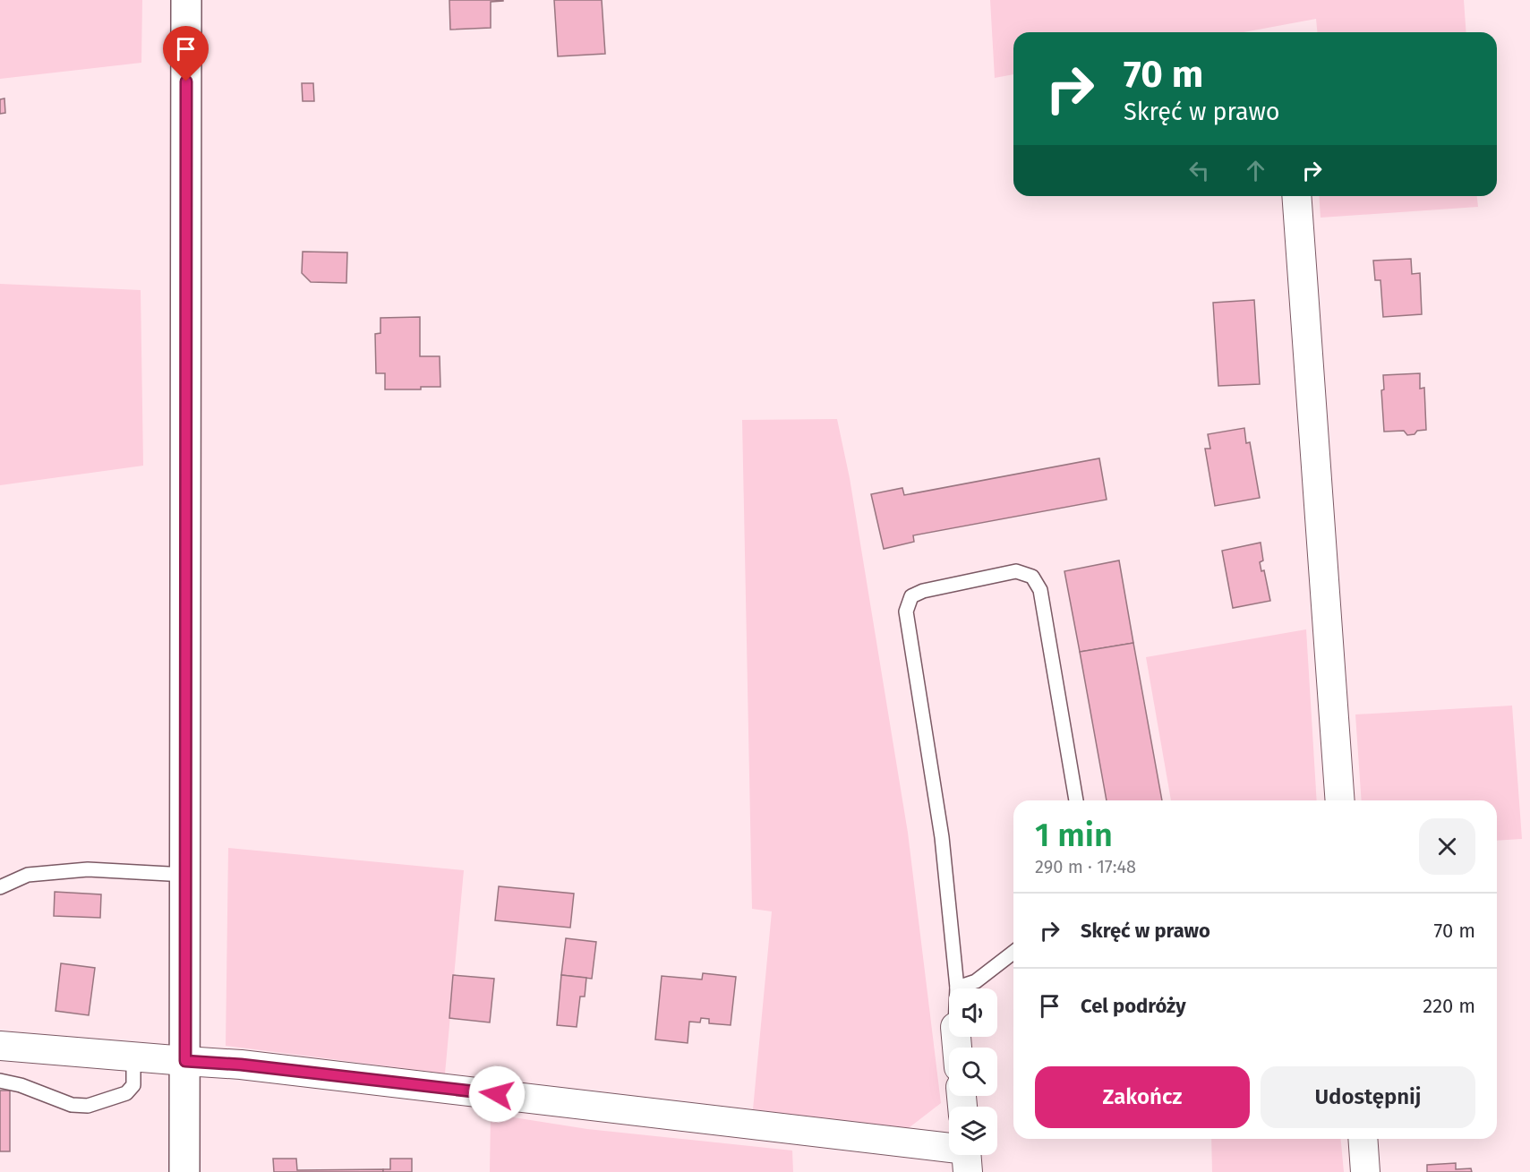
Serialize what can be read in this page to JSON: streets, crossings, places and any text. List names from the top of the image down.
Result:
{
  "page": {
    "turn": ["70 m", "Skręć w prawo"],
    "heading": ["1 min", "290 m · 17:48"],
    "list": [
      {
        "name": "Skręć w prawo",
        "value": "70 m"
      },
      {
        "name": "Cel podróży",
        "value": "220 m"
      }
    ],
    "buttons": ["Zakończ", "Udostępnij"]
  }
}
